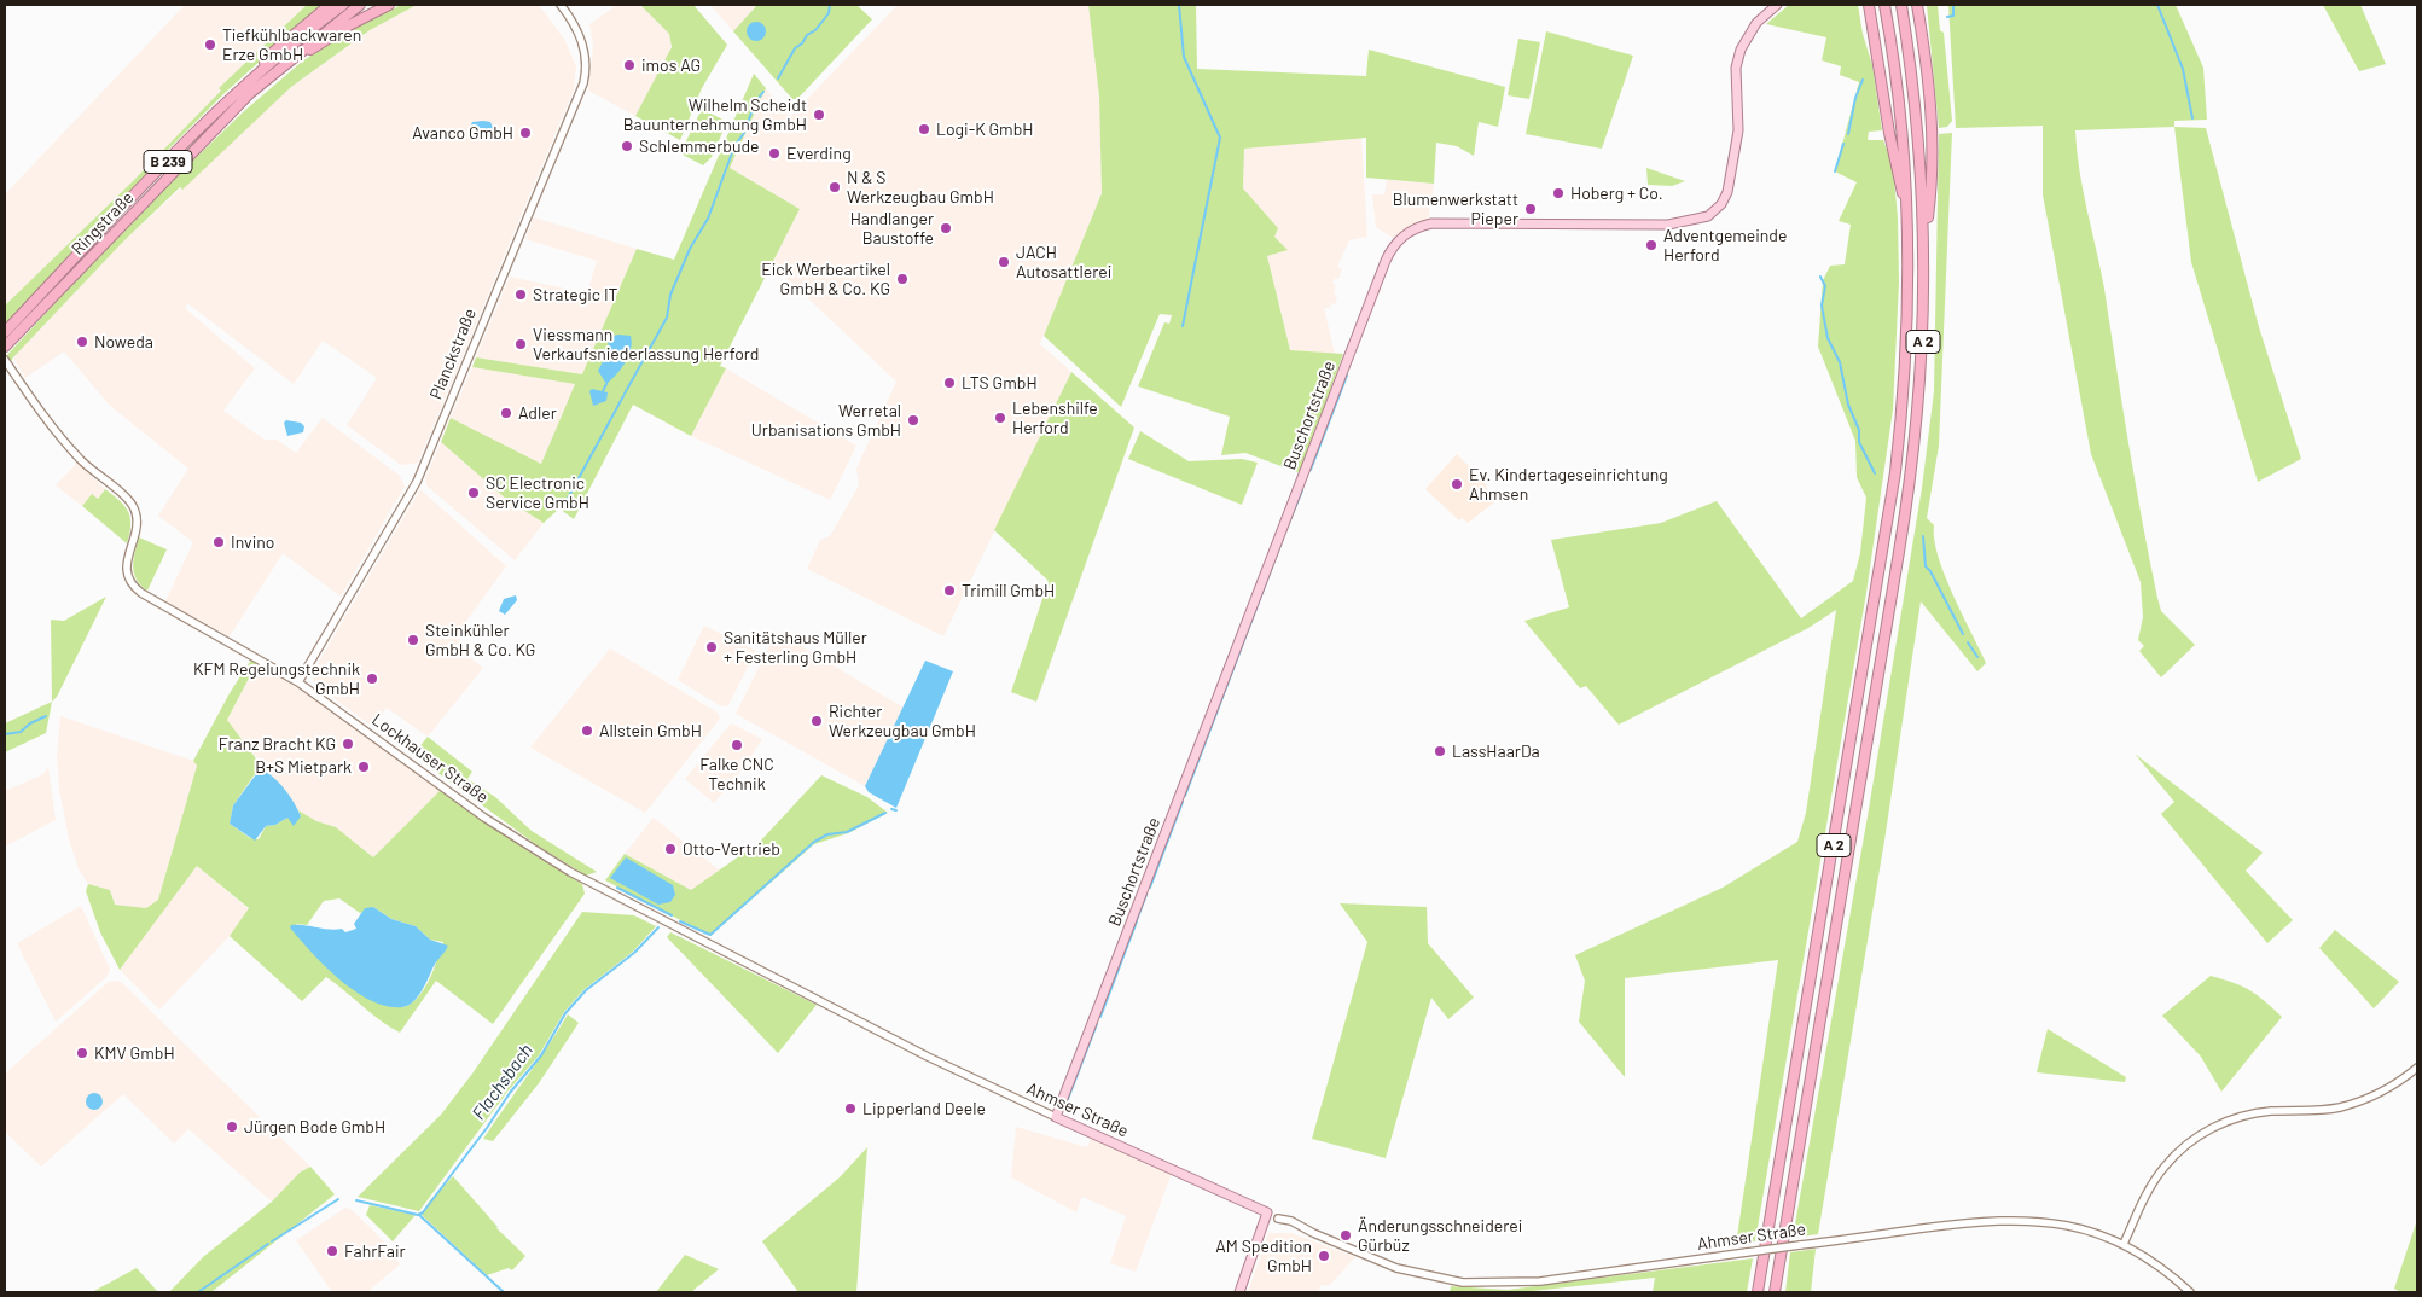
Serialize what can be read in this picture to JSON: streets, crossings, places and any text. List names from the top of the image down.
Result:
{
  "streets": {
    "highway": ["B 239", "Ringstraße", "A 2"],
    "main road": ["Buschortstraße", "Ahmser Straße"],
    "street": ["Planckstraße", "Lockhauser Straße"]
  },
  "crossings": [
    ["Planckstraße", "Lockhauser Straße"],
    ["Buschortstraße", "Ahmser Straße"],
    ["Lockhauser Straße", "Ahmser Straße"]
  ],
  "water": ["Flachsbach"],
  "places": [
    "Tiefkühlbackwaren Erze GmbH",
    "imos AG",
    "Wilhelm Scheidt Bauunternehmung GmbH",
    "Logi-K GmbH",
    "Avanco GmbH",
    "Schlemmerbude",
    "Everding",
    "N & S Werkzeugbau GmbH",
    "Hoberg + Co.",
    "Blumenwerkstatt Pieper",
    "Handlanger Baustoffe",
    "Adventgemeinde Herford",
    "JACH Autosattlerei",
    "Eick Werbeartikel GmbH & Co. KG",
    "Strategic IT",
    "Noweda",
    "Viessmann Verkaufsniederlassung Herford",
    "LTS GmbH",
    "Adler",
    "Lebenshilfe Herford",
    "Werretal Urbanisations GmbH",
    "Ev. Kindertageseinrichtung Ahmsen",
    "SC Electronic Service GmbH",
    "Invino",
    "Trimill GmbH",
    "Steinkühler GmbH & Co. KG",
    "Sanitätshaus Müller + Festerling GmbH",
    "KFM Regelungstechnik GmbH",
    "Richter Werkzeugbau GmbH",
    "Allstein GmbH",
    "Franz Bracht KG",
    "Falke CNC Technik",
    "LassHaarDa",
    "B+S Mietpark",
    "Otto-Vertrieb",
    "KMV GmbH",
    "Lipperland Deele",
    "Jürgen Bode GmbH",
    "Änderungsschneiderei Gürbüz",
    "FahrFair",
    "AM Spedition GmbH"
  ]
}
